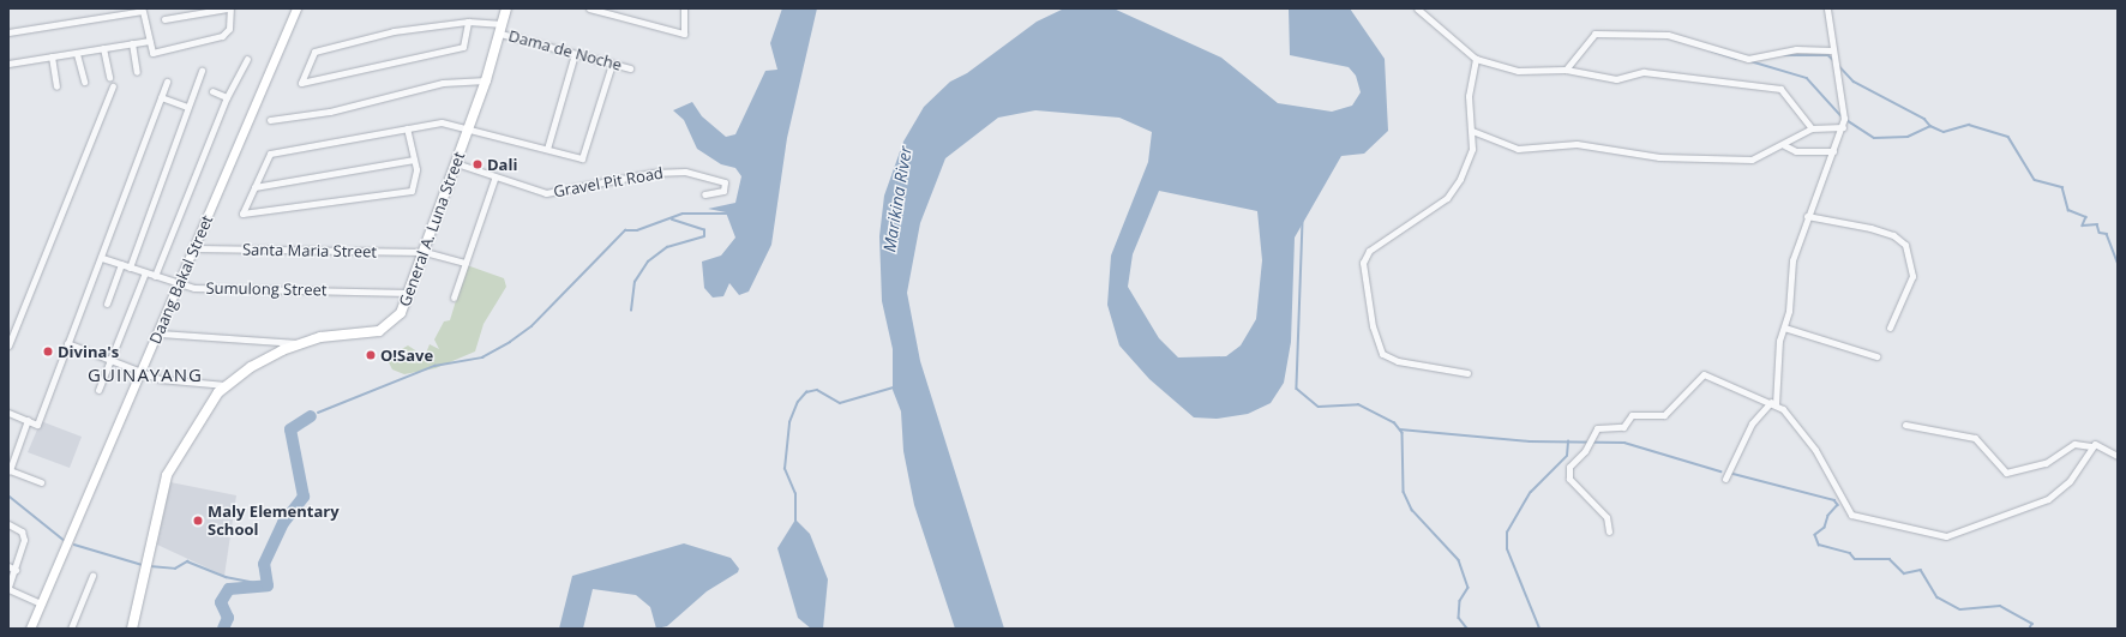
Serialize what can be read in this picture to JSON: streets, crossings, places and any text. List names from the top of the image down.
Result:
{
  "streets": {
    "main road": ["General A. Luna Street"],
    "street": [
      "Dama de Noche",
      "Gravel Pit Road",
      "Santa Maria Street",
      "Daang Bakal Street",
      "Sumulong Street"
    ]
  },
  "crossings": [
    ["Dama de Noche", "General A. Luna Street"],
    ["Gravel Pit Road", "General A. Luna Street"],
    ["General A. Luna Street", "Santa Maria Street"],
    ["General A. Luna Street", "Sumulong Street"],
    ["Santa Maria Street", "Daang Bakal Street"],
    ["Daang Bakal Street", "Sumulong Street"]
  ],
  "districts": ["GUINAYANG"],
  "water": ["Marikina River"],
  "places": [
    "Dali",
    "Divina's",
    "O!Save",
    "Maly Elementary School"
  ]
}
